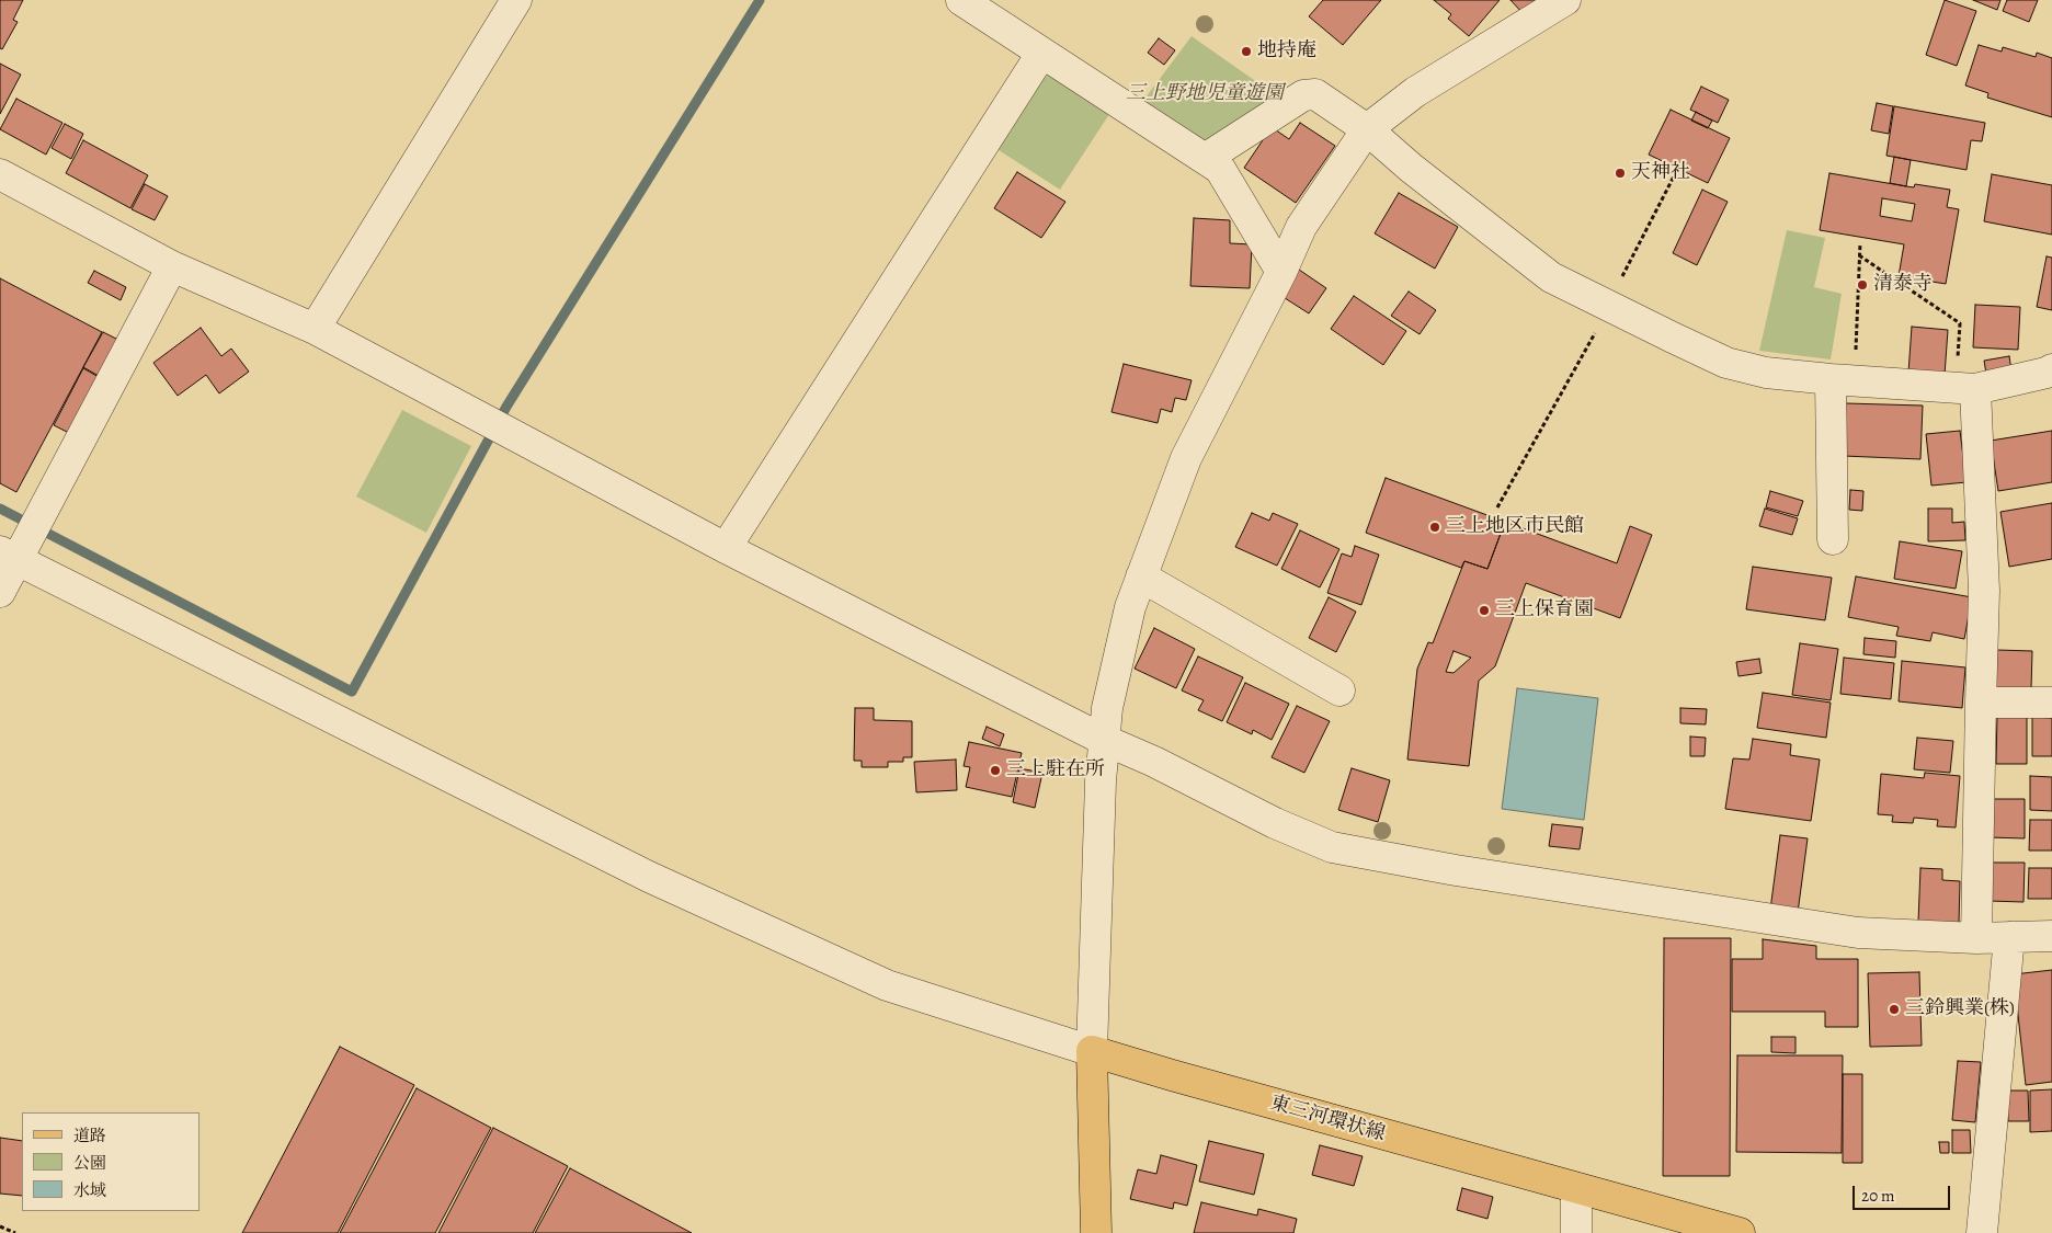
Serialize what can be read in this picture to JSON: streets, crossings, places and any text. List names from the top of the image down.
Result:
{
  "streets": {
    "main road": ["東三河環状線"]
  },
  "parks": ["三上野地児童遊園"],
  "places": [
    "地持庵",
    "天神社",
    "清泰寺",
    "三上地区市民館",
    "三上保育園",
    "三上駐在所",
    "三鈴興業(株)"
  ],
  "legend": ["道路", "公園", "水域"],
  "scale_bar": "20 m"
}
